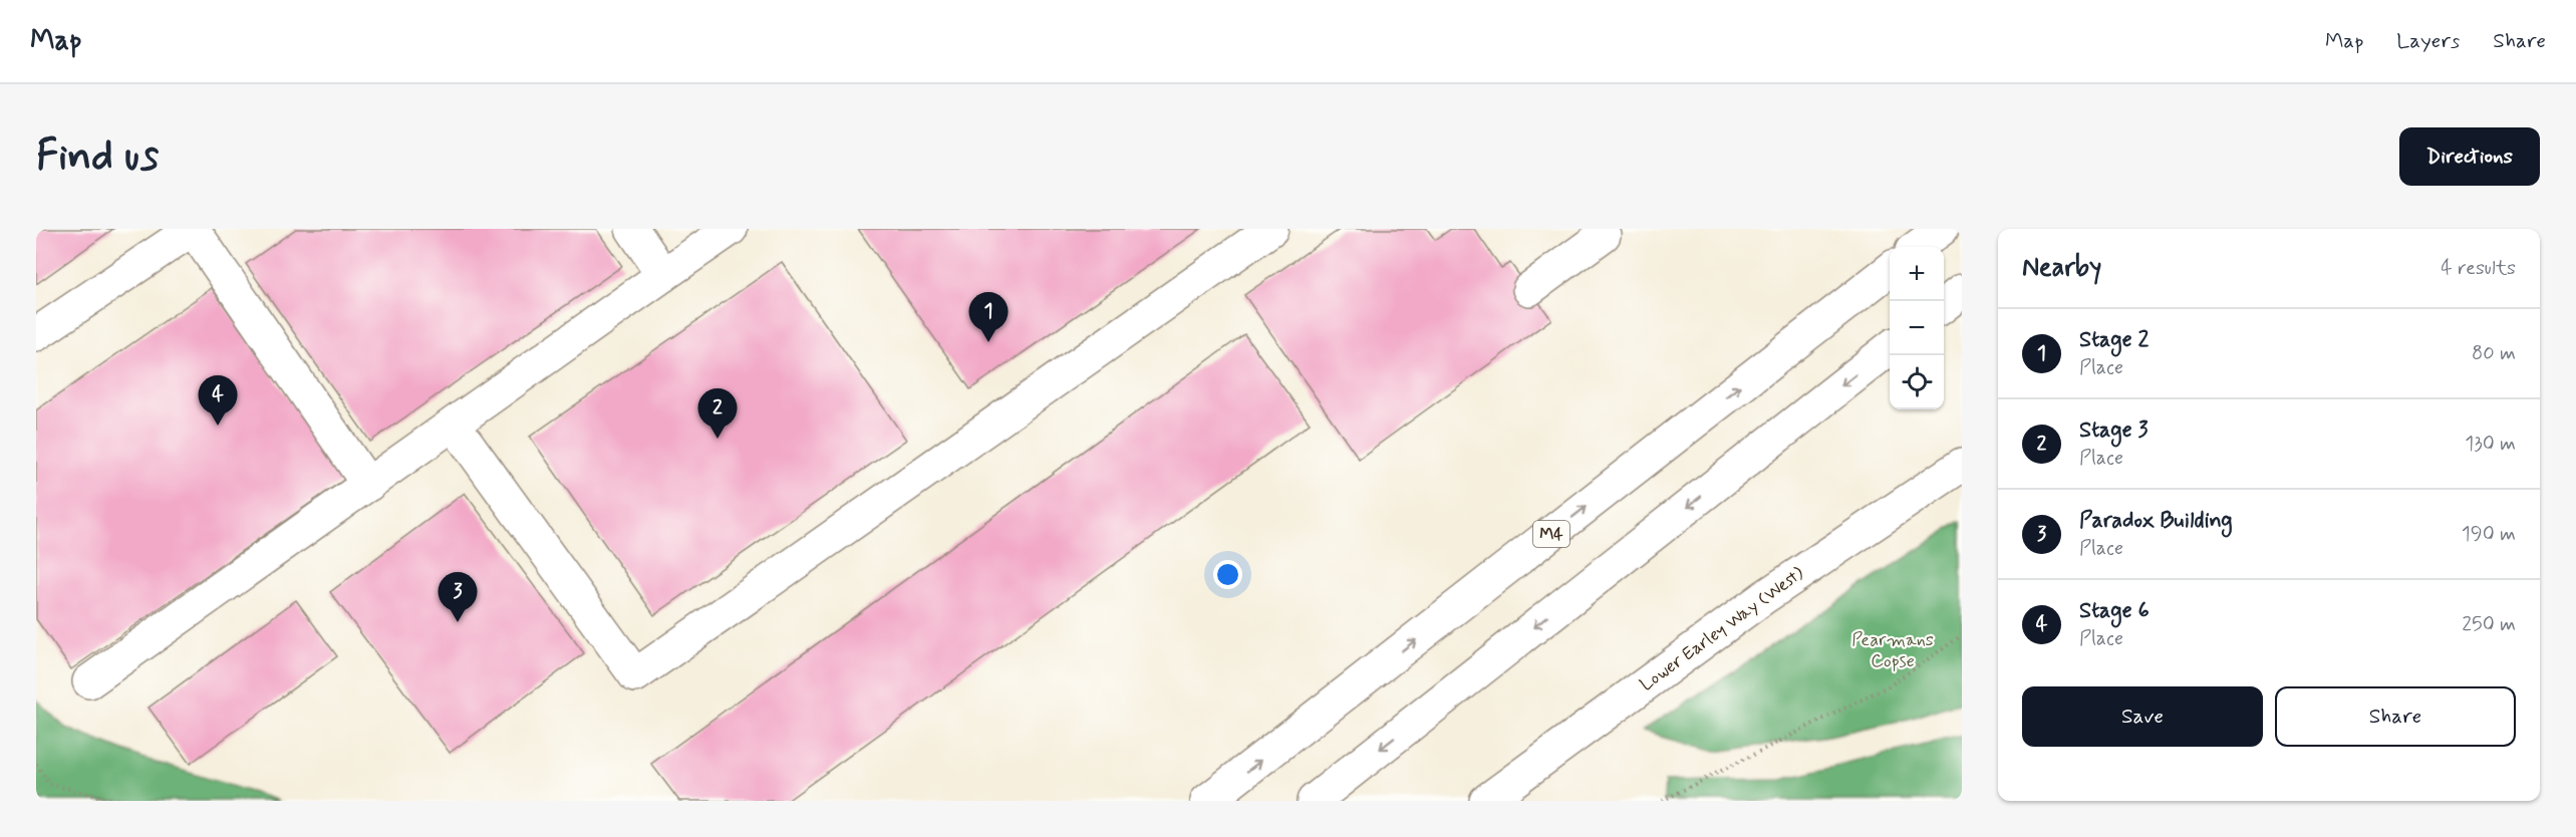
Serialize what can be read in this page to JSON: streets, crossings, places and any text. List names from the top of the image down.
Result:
{
  "streets": {
    "main road": ["M4", "Lower Earley Way (West)"]
  },
  "parks": ["Pearmans Copse"],
  "page": {
    "header": "Map",
    "nav": ["Map", "Layers", "Share"],
    "buttons": [
      "Directions",
      ["Save", "Share"]
    ],
    "title": "Find us",
    "heading": ["Nearby", "4 results"],
    "map_buttons": ["+", "−"],
    "pins": [
      "1",
      "4",
      "2",
      "3"
    ],
    "list": [
      {
        "mark": "1",
        "name": "Stage 2",
        "note": "Place",
        "value": "80 m"
      },
      {
        "mark": "2",
        "name": "Stage 3",
        "note": "Place",
        "value": "130 m"
      },
      {
        "mark": "3",
        "name": "Paradox Building",
        "note": "Place",
        "value": "190 m"
      },
      {
        "mark": "4",
        "name": "Stage 6",
        "note": "Place",
        "value": "250 m"
      }
    ]
  }
}
